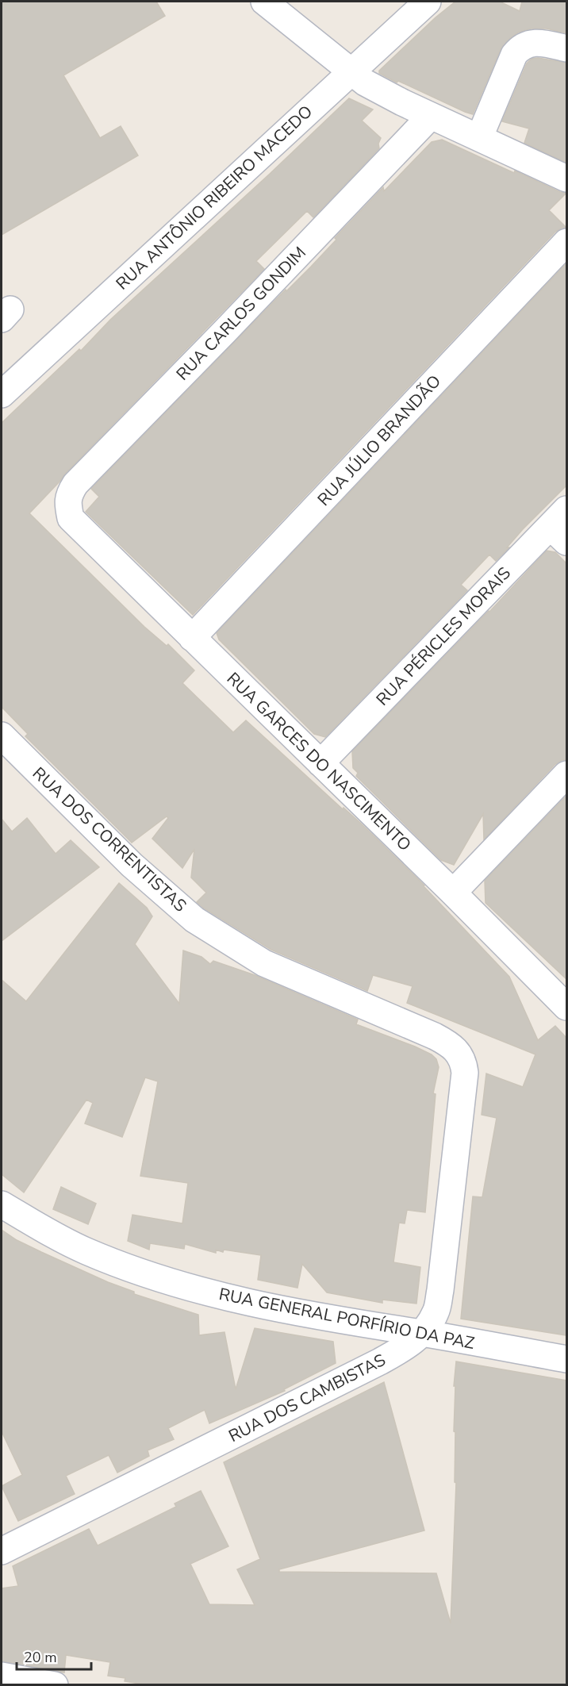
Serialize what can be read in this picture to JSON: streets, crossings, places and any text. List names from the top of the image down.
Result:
{
  "streets": {
    "street": [
      "RUA ANTÔNIO RIBEIRO MACEDO",
      "RUA CARLOS GONDIM",
      "RUA JÚLIO BRANDÃO",
      "RUA PÉRICLES MORAIS",
      "RUA GARCES DO NASCIMENTO",
      "RUA DOS CORRENTISTAS",
      "RUA GENERAL PORFÍRIO DA PAZ",
      "RUA DOS CAMBISTAS"
    ]
  },
  "crossings": [
    ["RUA CARLOS GONDIM", "RUA GARCES DO NASCIMENTO"],
    ["RUA JÚLIO BRANDÃO", "RUA GARCES DO NASCIMENTO"],
    ["RUA PÉRICLES MORAIS", "RUA GARCES DO NASCIMENTO"],
    ["RUA DOS CORRENTISTAS", "RUA DOS CAMBISTAS"],
    ["RUA GENERAL PORFÍRIO DA PAZ", "RUA DOS CAMBISTAS"]
  ],
  "scale_bar": "20 m"
}
